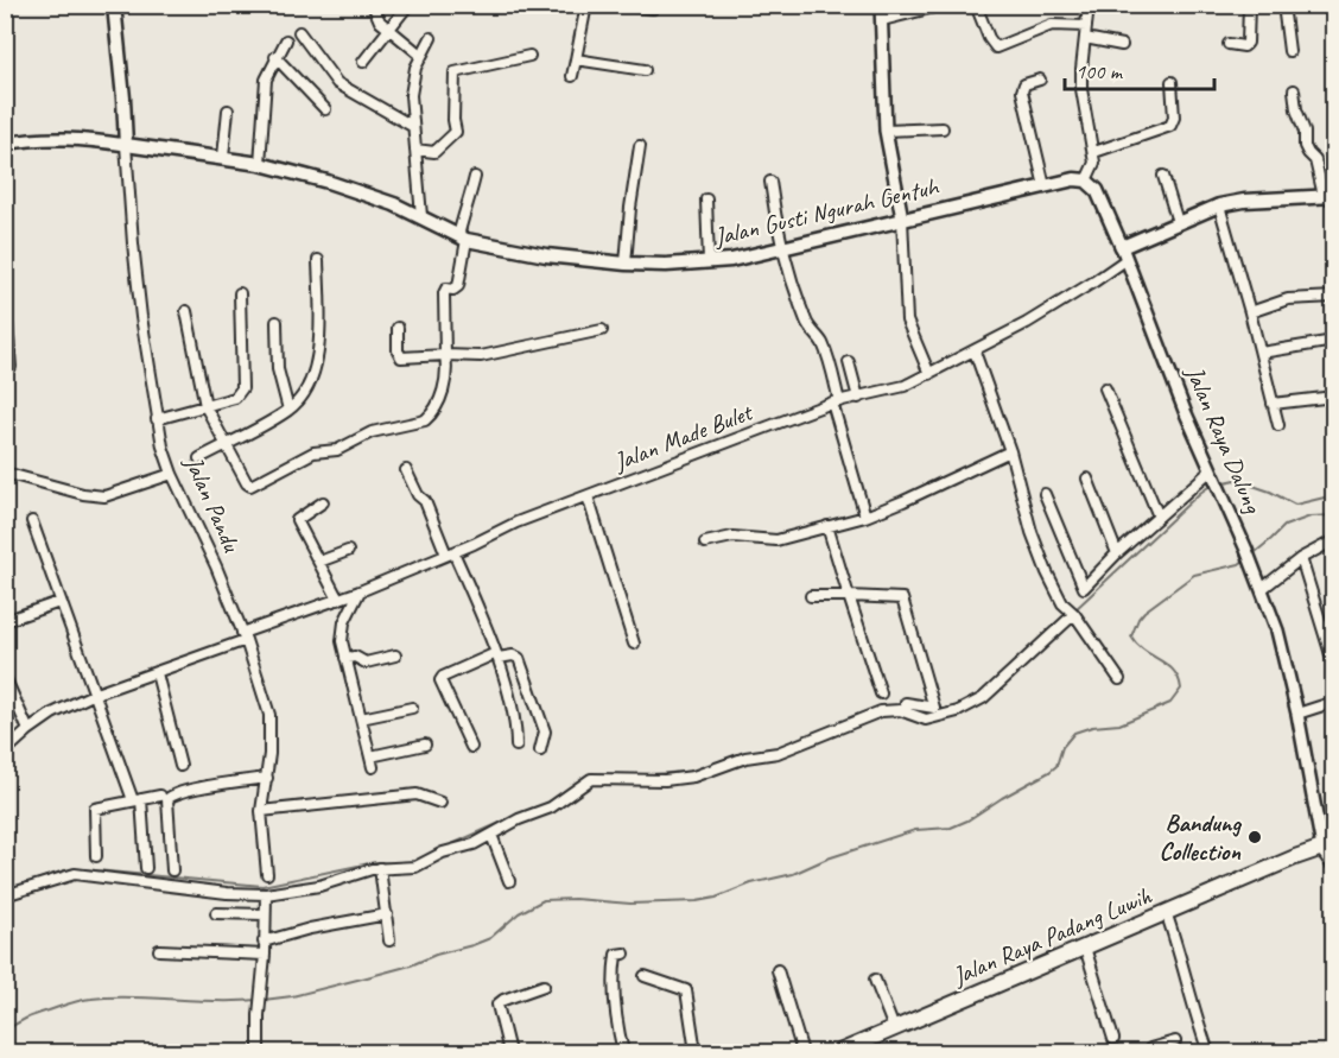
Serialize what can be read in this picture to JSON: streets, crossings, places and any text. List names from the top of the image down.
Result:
{
  "streets": {
    "main road": [
      "Jalan Gusti Ngurah Gentuh",
      "Jalan Raya Dalung",
      "Jalan Pandu",
      "Jalan Raya Padang Luwih"
    ],
    "street": ["Jalan Made Bulet"]
  },
  "crossings": [
    ["Jalan Gusti Ngurah Gentuh", "Jalan Pandu"],
    ["Jalan Made Bulet", "Jalan Raya Dalung"],
    ["Jalan Made Bulet", "Jalan Pandu"],
    ["Jalan Raya Dalung", "Jalan Raya Padang Luwih"]
  ],
  "places": ["Bandung Collection"],
  "scale_bar": "100 m"
}
